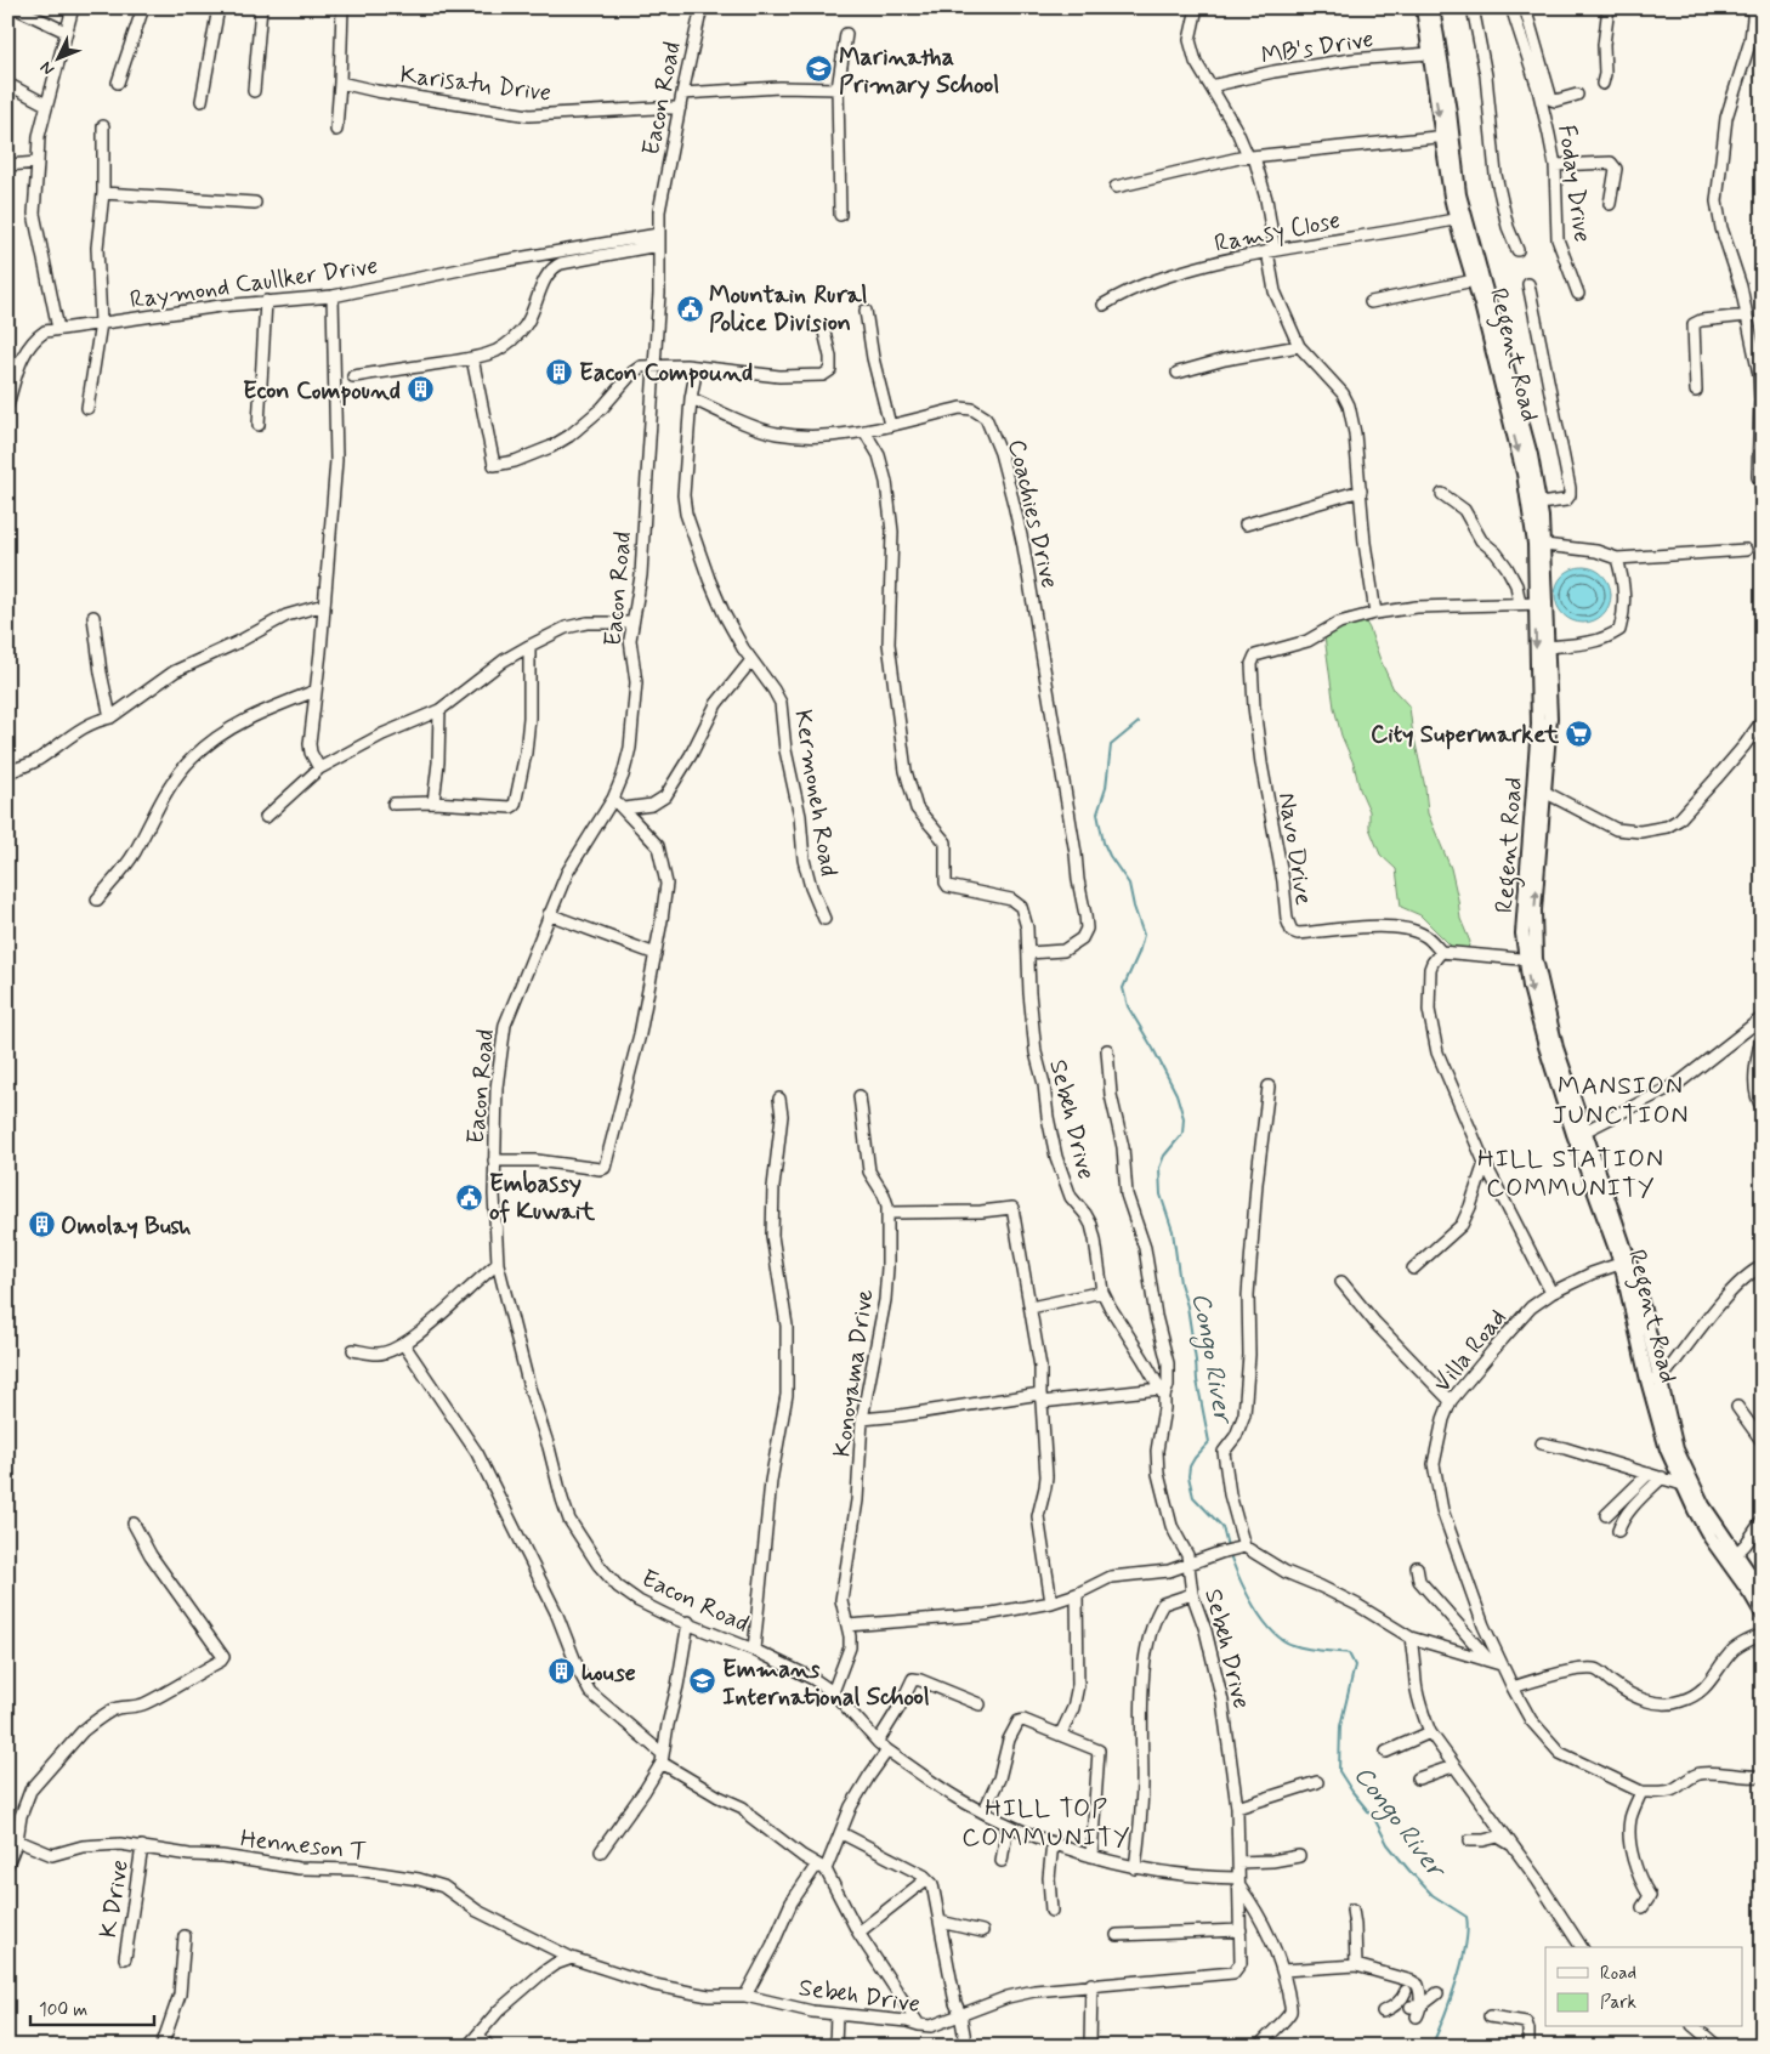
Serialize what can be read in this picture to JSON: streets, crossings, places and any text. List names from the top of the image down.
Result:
{
  "streets": {
    "main road": ["Regent Road"],
    "street": [
      "MB's Drive",
      "Karisatu Drive",
      "Eacon Road",
      "Foday Drive",
      "Ramsy Close",
      "Raymond Caullker Drive",
      "Coachies Drive",
      "Kermoneh Road",
      "Navo Drive",
      "Sebeh Drive",
      "Villa Road",
      "Konoyama Drive",
      "Henneson T",
      "K Drive"
    ]
  },
  "crossings": [
    ["MB's Drive", "Regent Road"],
    ["Karisatu Drive", "Eacon Road"],
    ["Eacon Road", "Raymond Caullker Drive"],
    ["Eacon Road", "Sebeh Drive"],
    ["Eacon Road", "Konoyama Drive"],
    ["Ramsy Close", "Regent Road"],
    ["Regent Road", "Villa Road"],
    ["Coachies Drive", "Kermoneh Road"],
    ["Coachies Drive", "Sebeh Drive"],
    ["Sebeh Drive", "Henneson T"],
    ["Henneson T", "K Drive"]
  ],
  "districts": ["MANSION JUNCTION", "HILL STATION COMMUNITY", "HILL TOP COMMUNITY"],
  "water": ["Congo River"],
  "places": {
    "school or university": ["Marinatha Primary School", "Emmans International School"],
    "public building": ["Mountain Rural Police Division", "Embassy of Kuwait"],
    "building": [
      "Eacon Compound",
      "Econ Compound",
      "Omolay Bush",
      "house"
    ],
    "supermarket": ["City Supermarket"]
  },
  "legend": ["Road", "Park"],
  "scale_bar": "100 m",
  "north": "bottom left"
}
